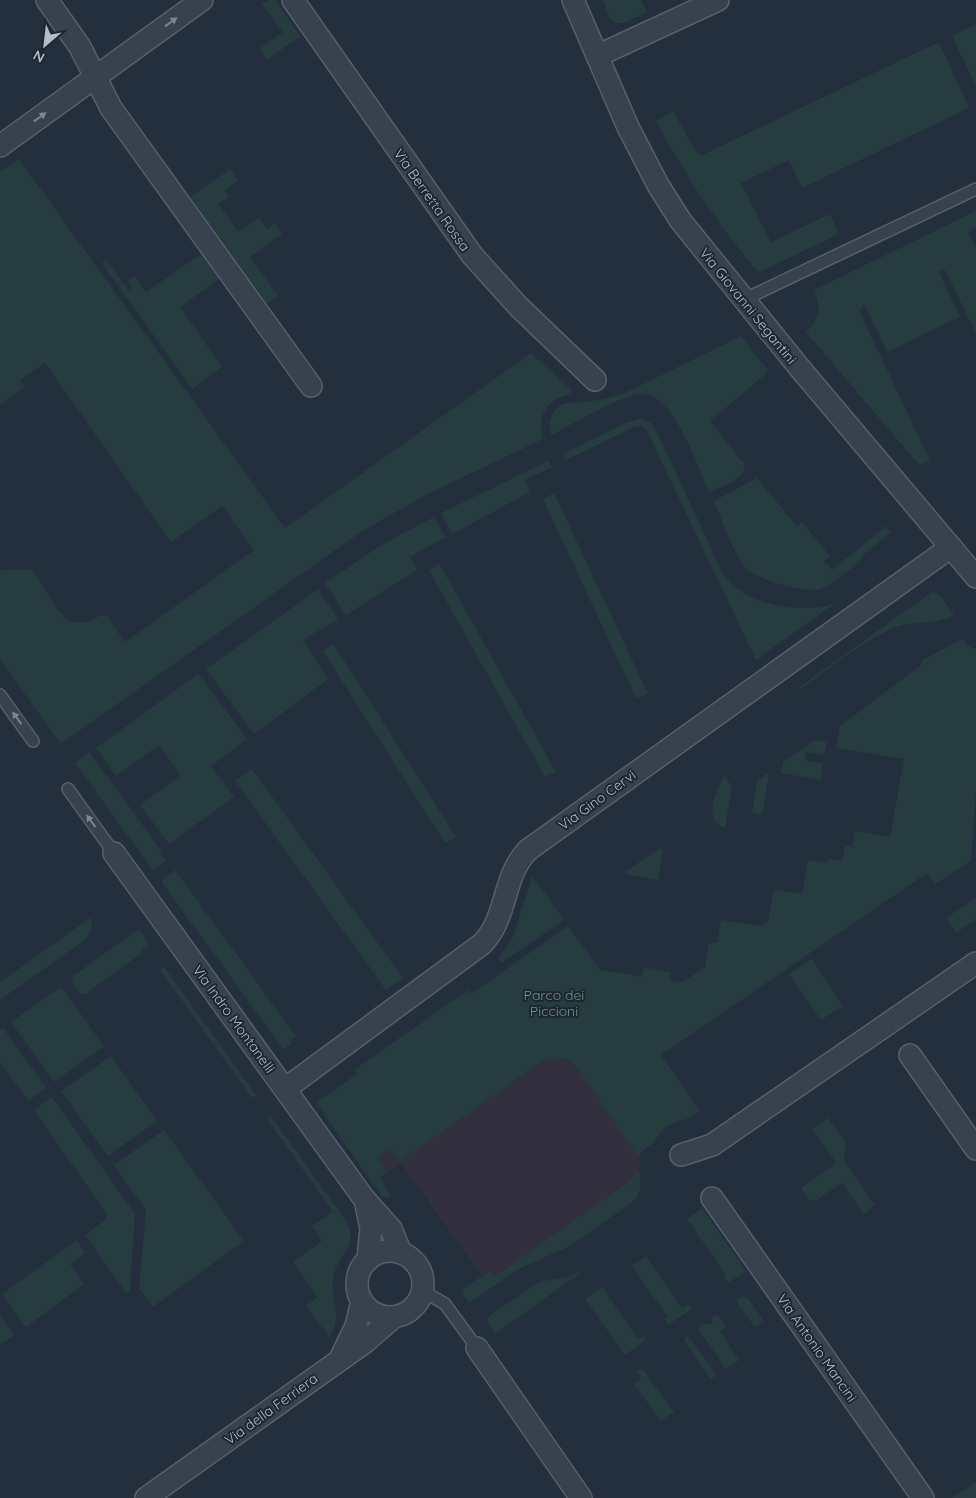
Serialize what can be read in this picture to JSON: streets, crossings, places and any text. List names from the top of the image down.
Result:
{
  "streets": {
    "street": [
      "Via Berretta Rossa",
      "Via Giovanni Segantini",
      "Via Gino Cervi",
      "Via Indro Montanelli",
      "Via Antonio Mancini",
      "Via della Ferriera"
    ]
  },
  "crossings": [
    ["Via Giovanni Segantini", "Via Gino Cervi"],
    ["Via Gino Cervi", "Via Indro Montanelli"],
    ["Via Indro Montanelli", "Via della Ferriera"]
  ],
  "parks": ["Parco dei Piccioni"],
  "north": "bottom left"
}
